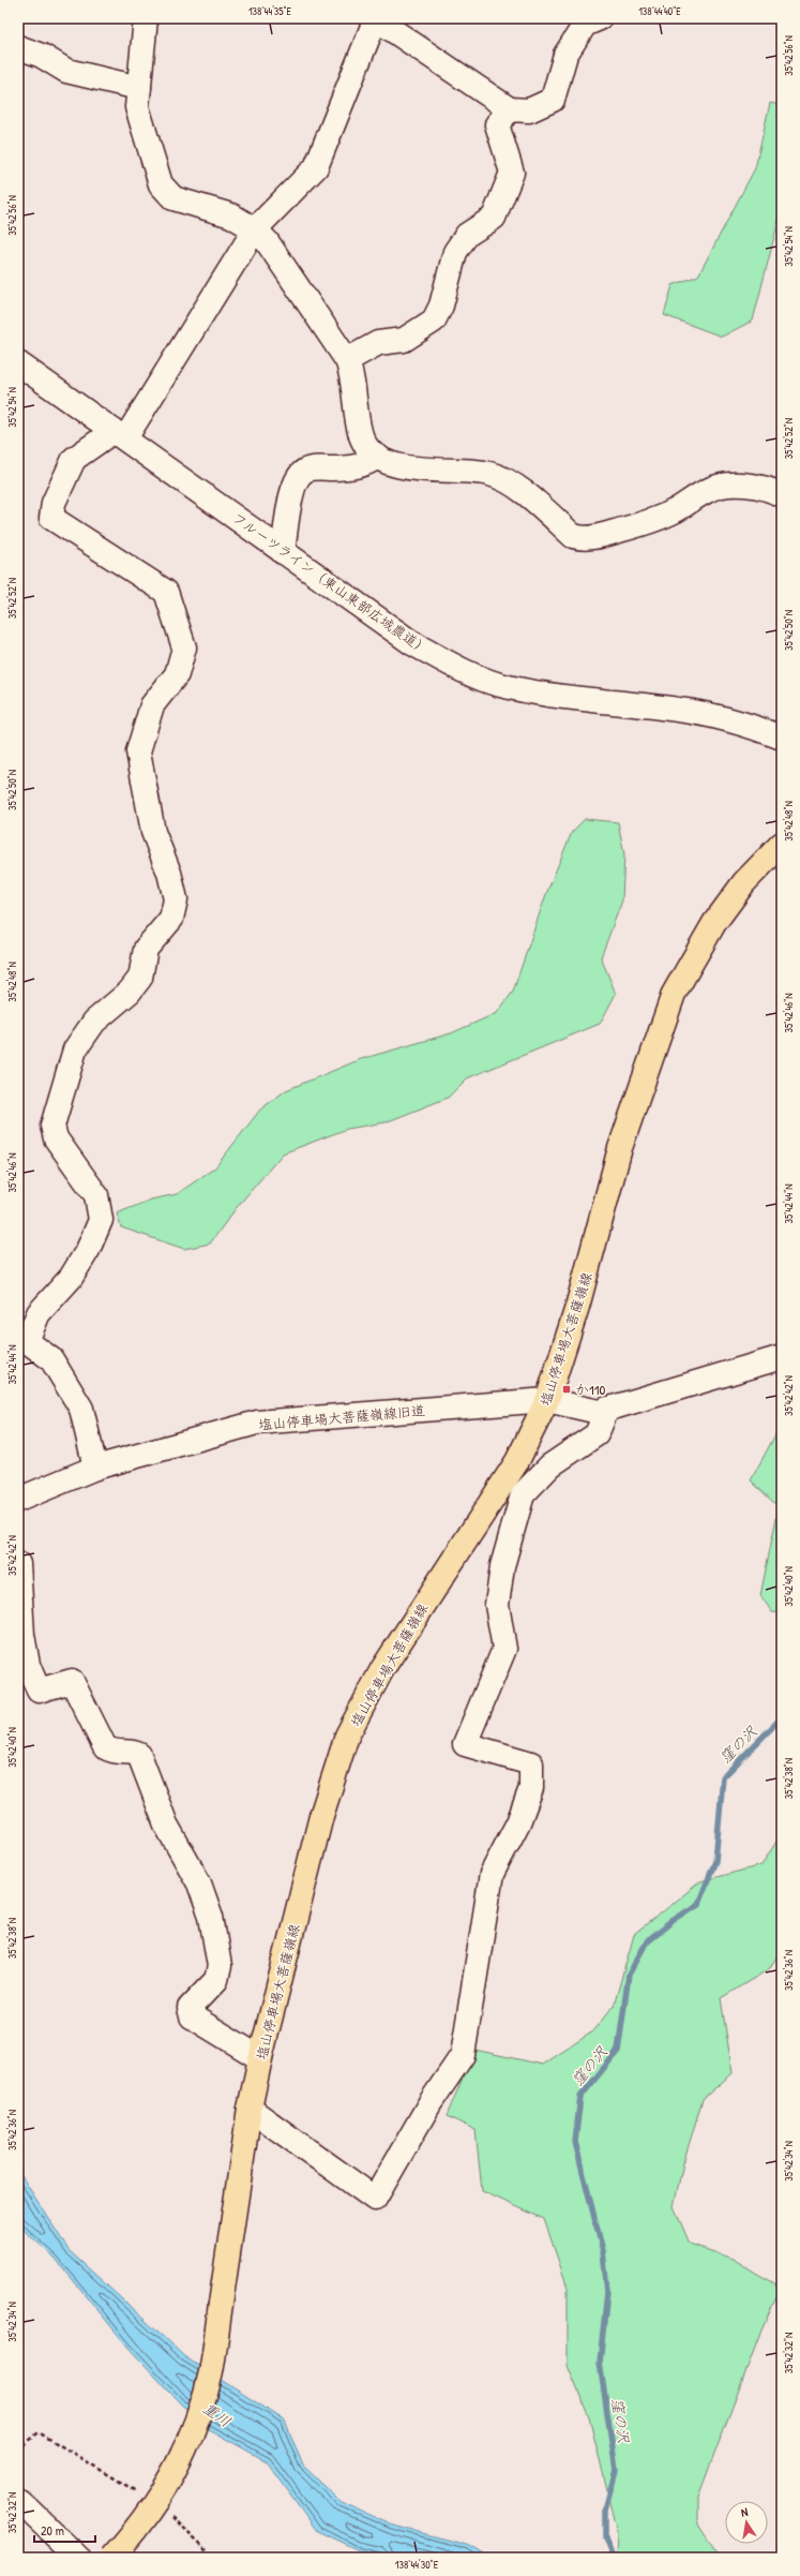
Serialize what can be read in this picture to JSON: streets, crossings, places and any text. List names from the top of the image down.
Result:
{
  "streets": {
    "main road": ["塩山停車場大菩薩嶺線"],
    "street": ["フルーツライン（東山東部広域農道）", "塩山停車場大菩薩嶺線旧道"]
  },
  "crossings": [
    ["塩山停車場大菩薩嶺線", "塩山停車場大菩薩嶺線旧道"]
  ],
  "water": ["窪の沢", "重川"],
  "places": {
    "transit": ["か110"]
  },
  "scale_bar": "20 m",
  "north": "top",
  "coordinates": [
    "138°44'35\"E",
    "138°44'40\"E",
    "35°42'56\"N",
    "35°42'54\"N",
    "35°42'52\"N",
    "35°42'50\"N",
    "35°42'48\"N",
    "35°42'46\"N",
    "35°42'44\"N",
    "35°42'42\"N",
    "35°42'40\"N",
    "35°42'38\"N",
    "35°42'36\"N",
    "35°42'34\"N",
    "35°42'32\"N",
    "138°44'30\"E"
  ]
}
